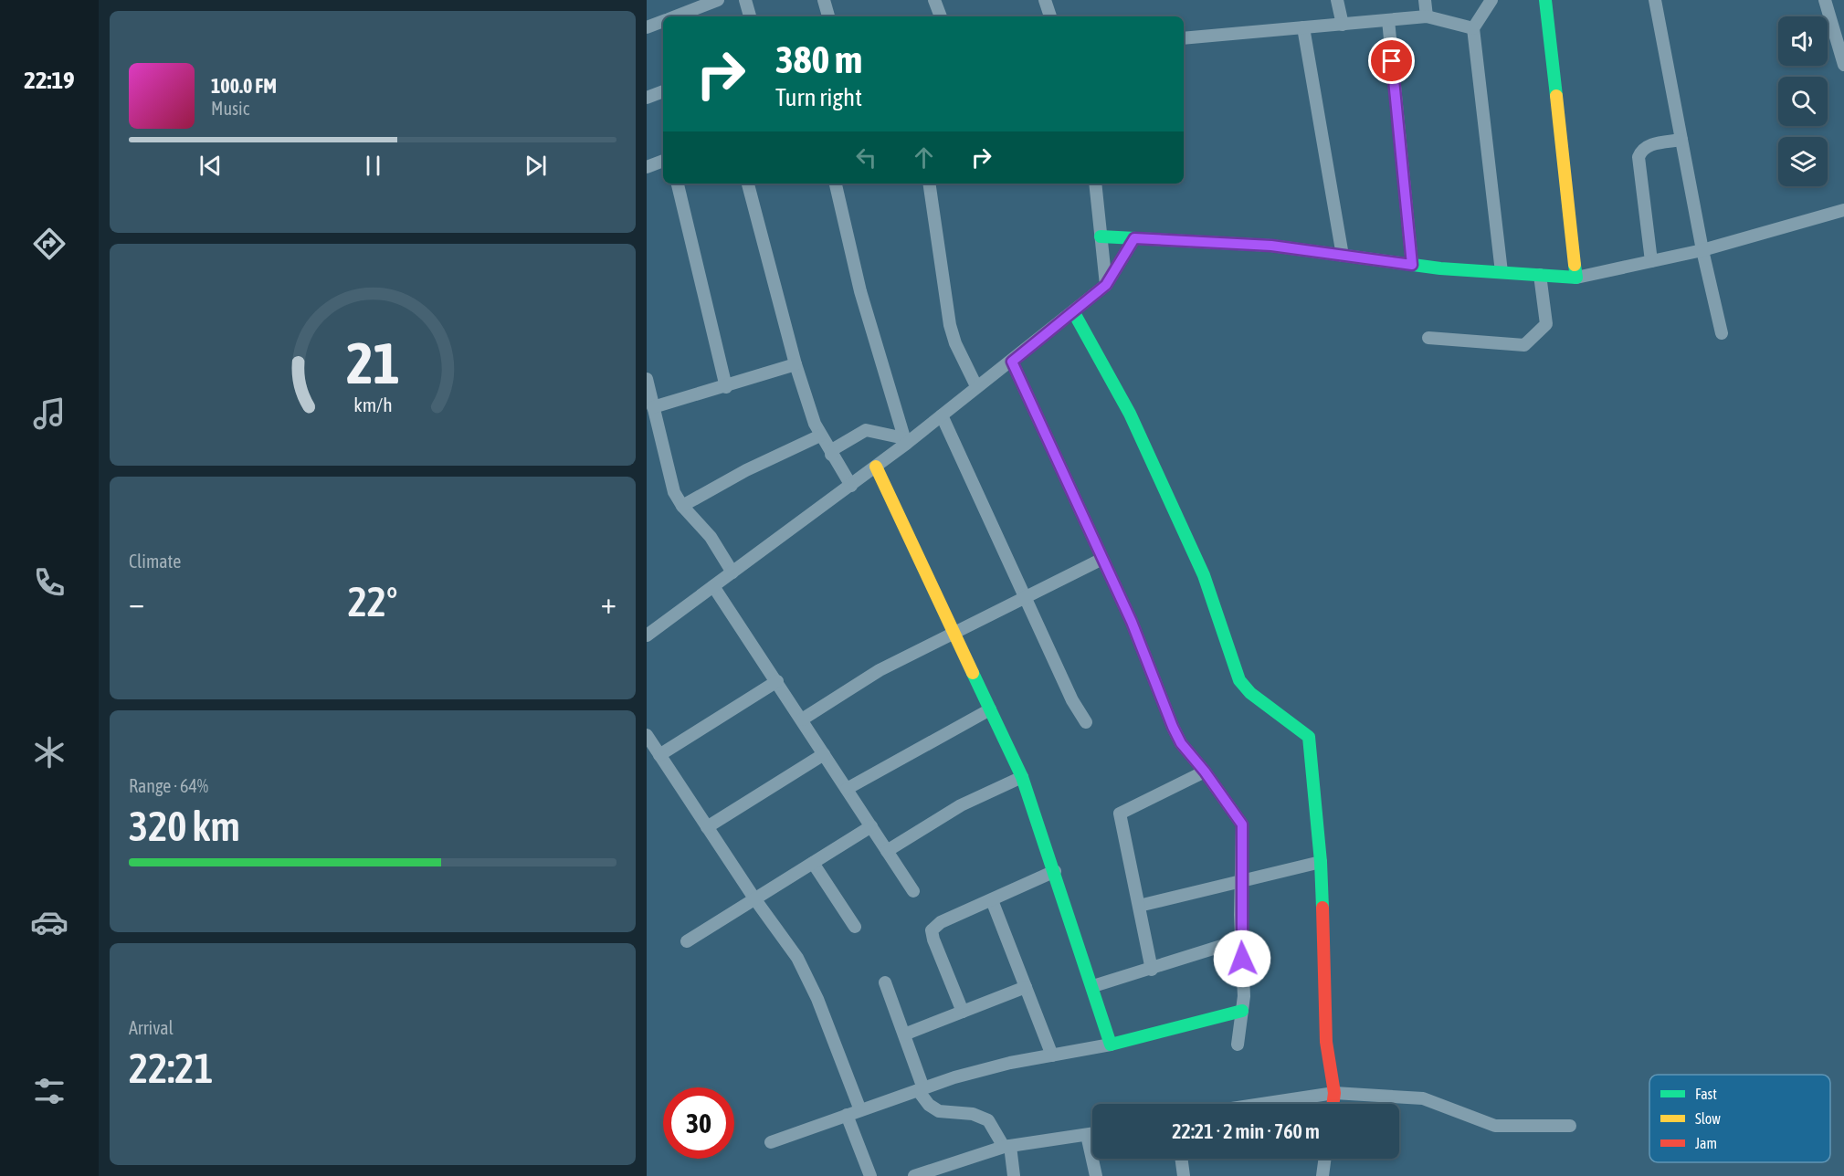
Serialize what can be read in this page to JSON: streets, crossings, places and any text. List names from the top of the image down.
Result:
{
  "legend": ["Fast", "Slow", "Jam"],
  "page": {
    "tabs": "22:19",
    "turn": ["380 m", "Turn right"],
    "song": ["100.0 FM", "Music"],
    "tile": [
      "Climate",
      ["Range · 64%", "320 km"],
      ["Arrival", "22:21"]
    ],
    "heat": ["−", "22°", "+"],
    "limit": "30",
    "trip": "22:21 · 2 min · 760 m",
    "gauge": ["21", "km/h"]
  }
}
